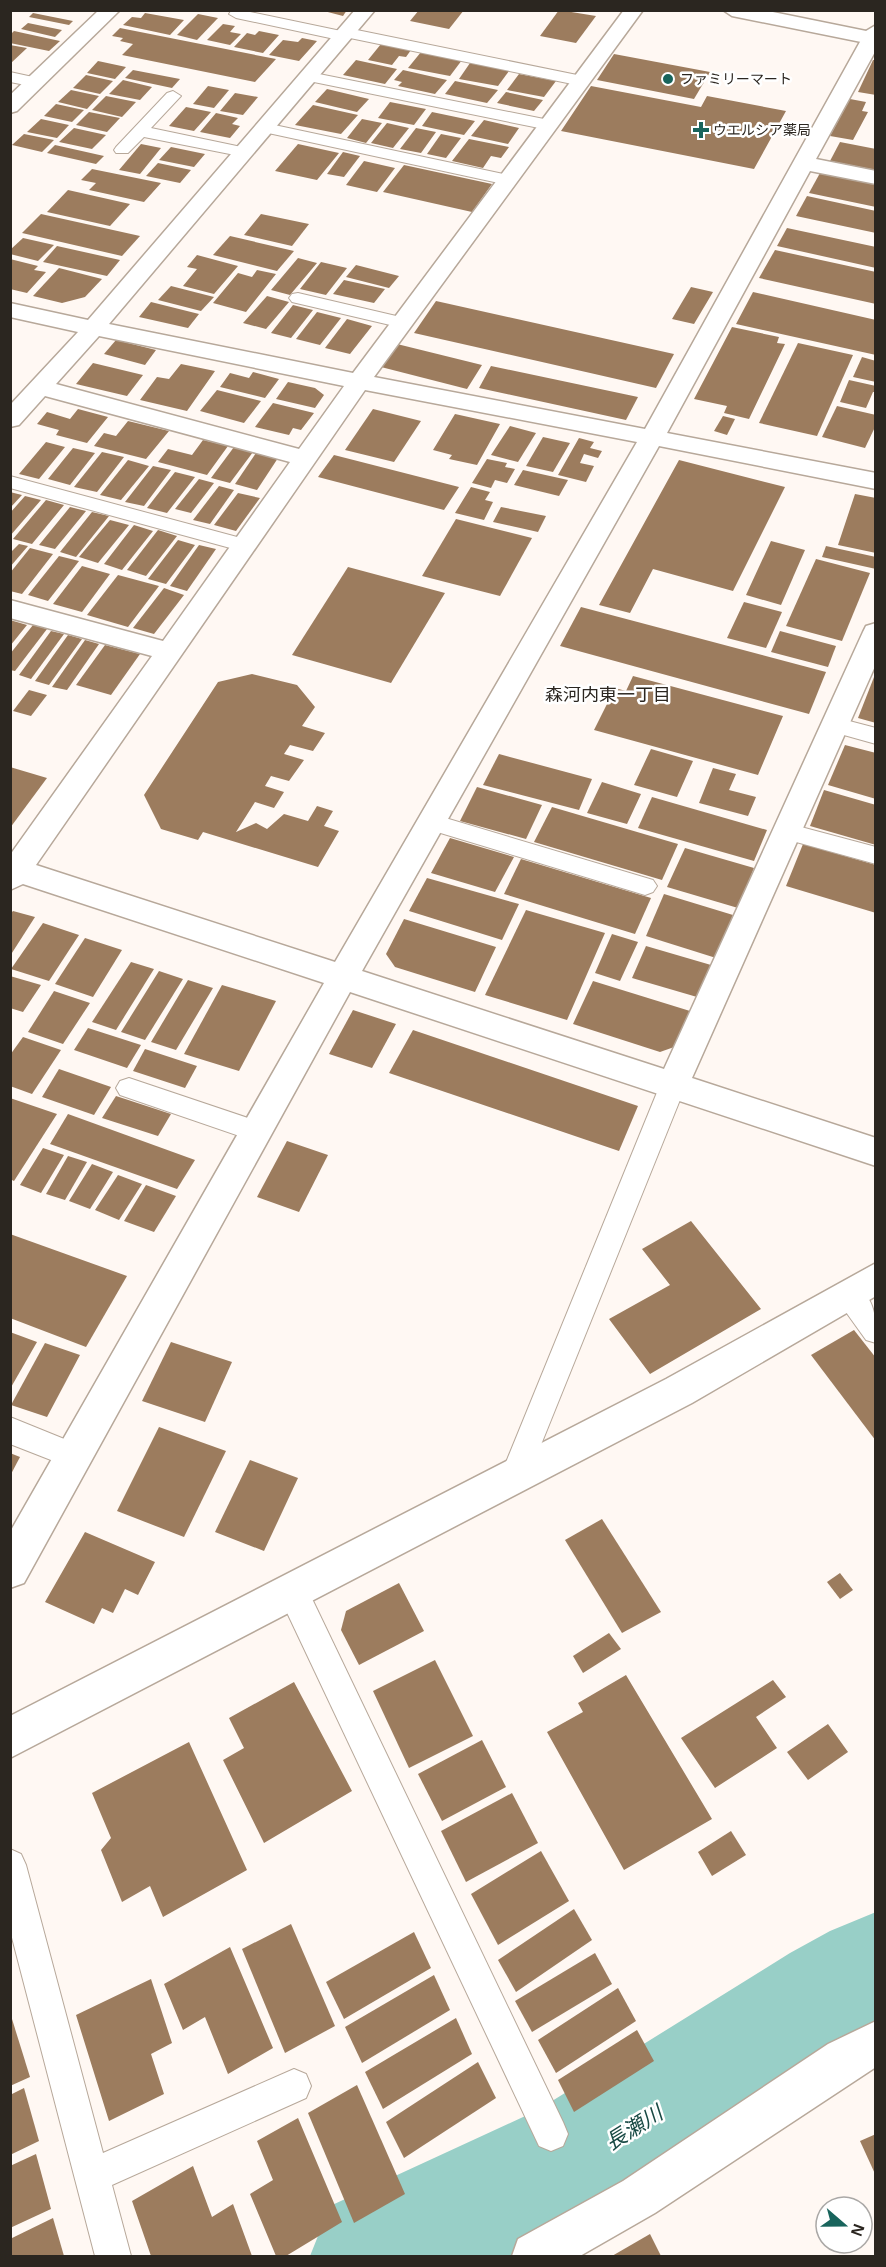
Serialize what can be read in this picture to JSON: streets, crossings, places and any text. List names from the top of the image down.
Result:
{
  "districts": ["森河内東一丁目"],
  "water": ["長瀬川"],
  "places": {
    "other": ["ファミリーマート"],
    "health": ["ウエルシア薬局"]
  },
  "north": "right"
}
